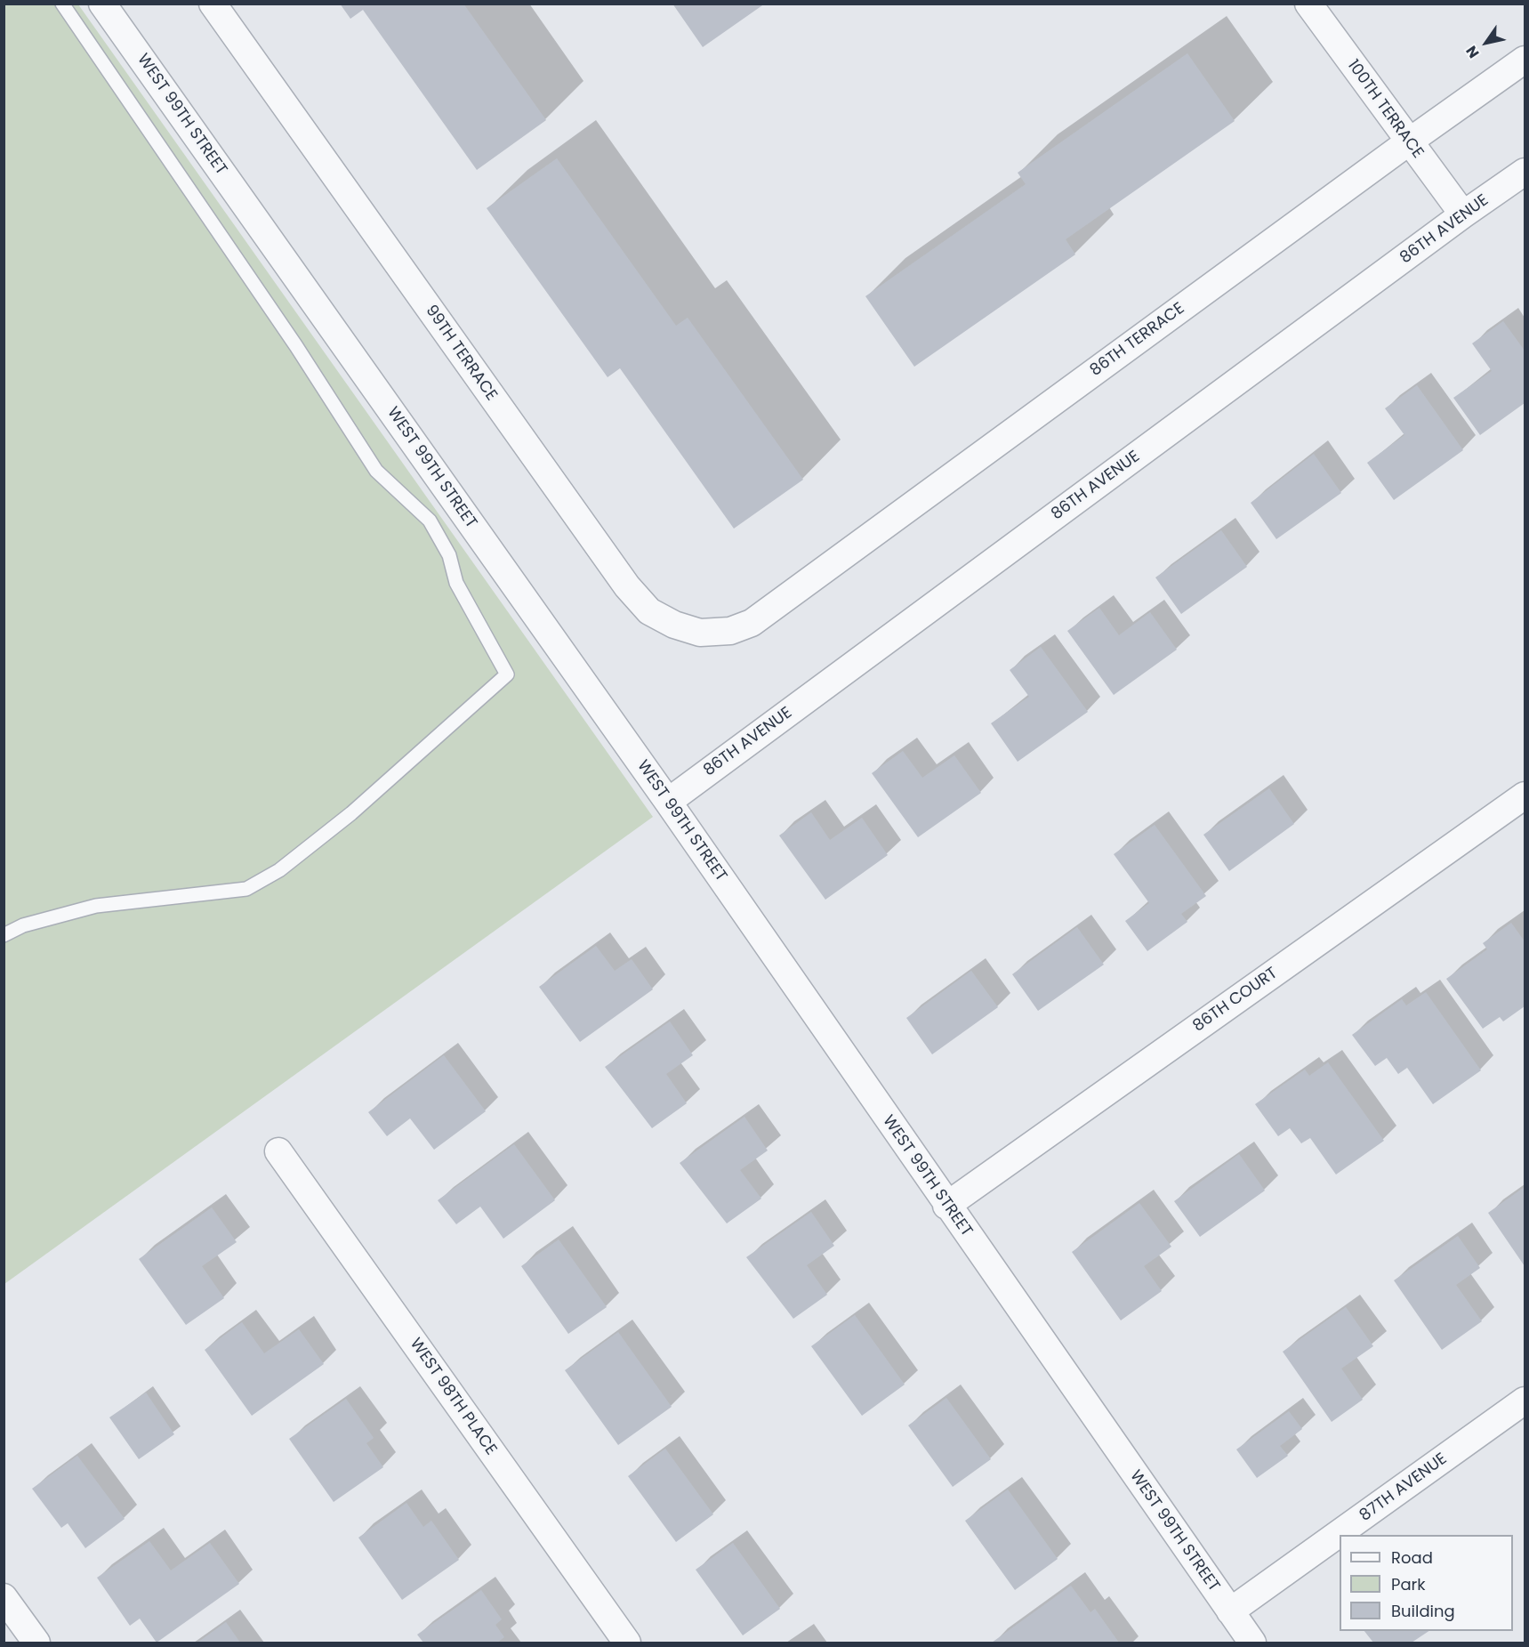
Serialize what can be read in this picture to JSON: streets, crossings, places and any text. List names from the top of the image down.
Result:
{
  "streets": {
    "street": [
      "100TH TERRACE",
      "WEST 99TH STREET",
      "86TH AVENUE",
      "86TH TERRACE",
      "99TH TERRACE",
      "86TH COURT",
      "WEST 98TH PLACE",
      "87TH AVENUE"
    ]
  },
  "crossings": [
    ["100TH TERRACE", "86TH AVENUE"],
    ["100TH TERRACE", "86TH TERRACE"],
    ["WEST 99TH STREET", "86TH AVENUE"],
    ["WEST 99TH STREET", "86TH COURT"],
    ["WEST 99TH STREET", "87TH AVENUE"],
    ["86TH TERRACE", "99TH TERRACE"]
  ],
  "legend": ["Road", "Park", "Building"],
  "north": "bottom left"
}
